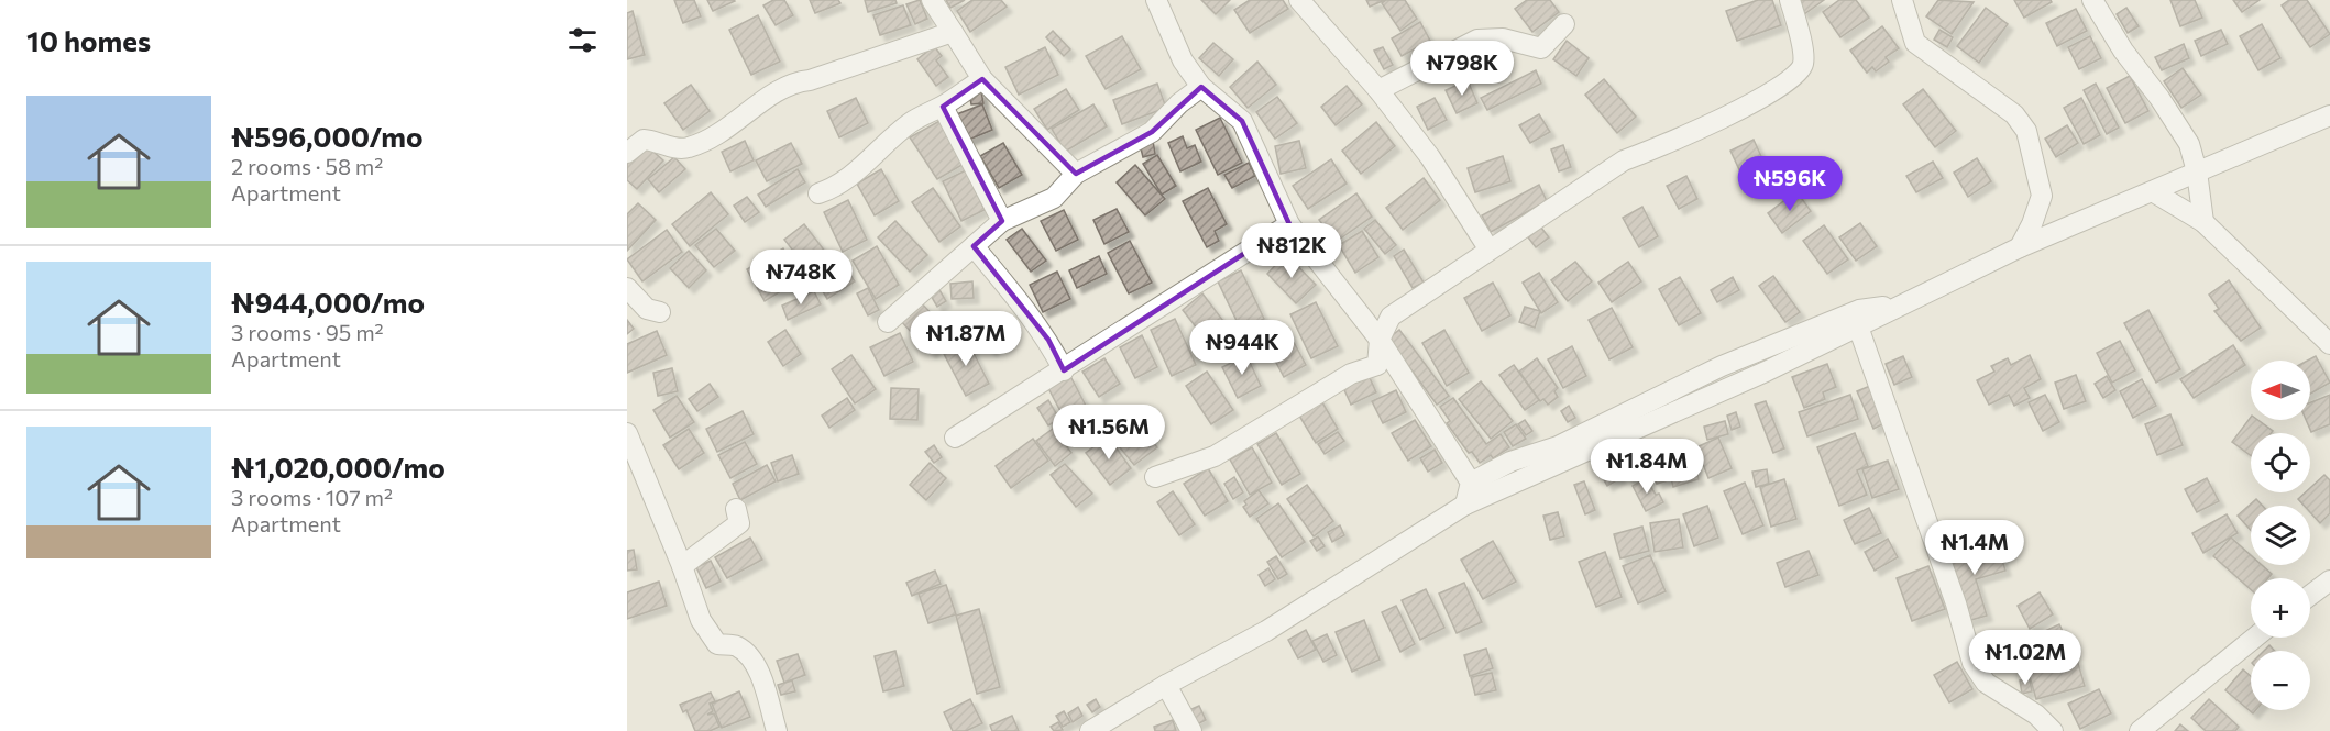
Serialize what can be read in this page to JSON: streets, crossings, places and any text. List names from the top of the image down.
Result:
{
  "north": "left",
  "page": {
    "heading": "10 homes",
    "price": [
      "₦798K",
      "₦596K",
      "₦812K",
      "₦748K",
      "₦1.87M",
      "₦944K",
      "₦1.56M",
      "₦1.84M",
      "₦1.4M",
      "₦1.02M"
    ],
    "list": [
      {
        "name": "₦596,000/mo",
        "note": "2 rooms · 58 m² · Apartment"
      },
      {
        "name": "₦944,000/mo",
        "note": "3 rooms · 95 m² · Apartment"
      },
      {
        "name": "₦1,020,000/mo",
        "note": "3 rooms · 107 m² · Apartment"
      }
    ],
    "map_buttons": ["+", "−"]
  }
}
